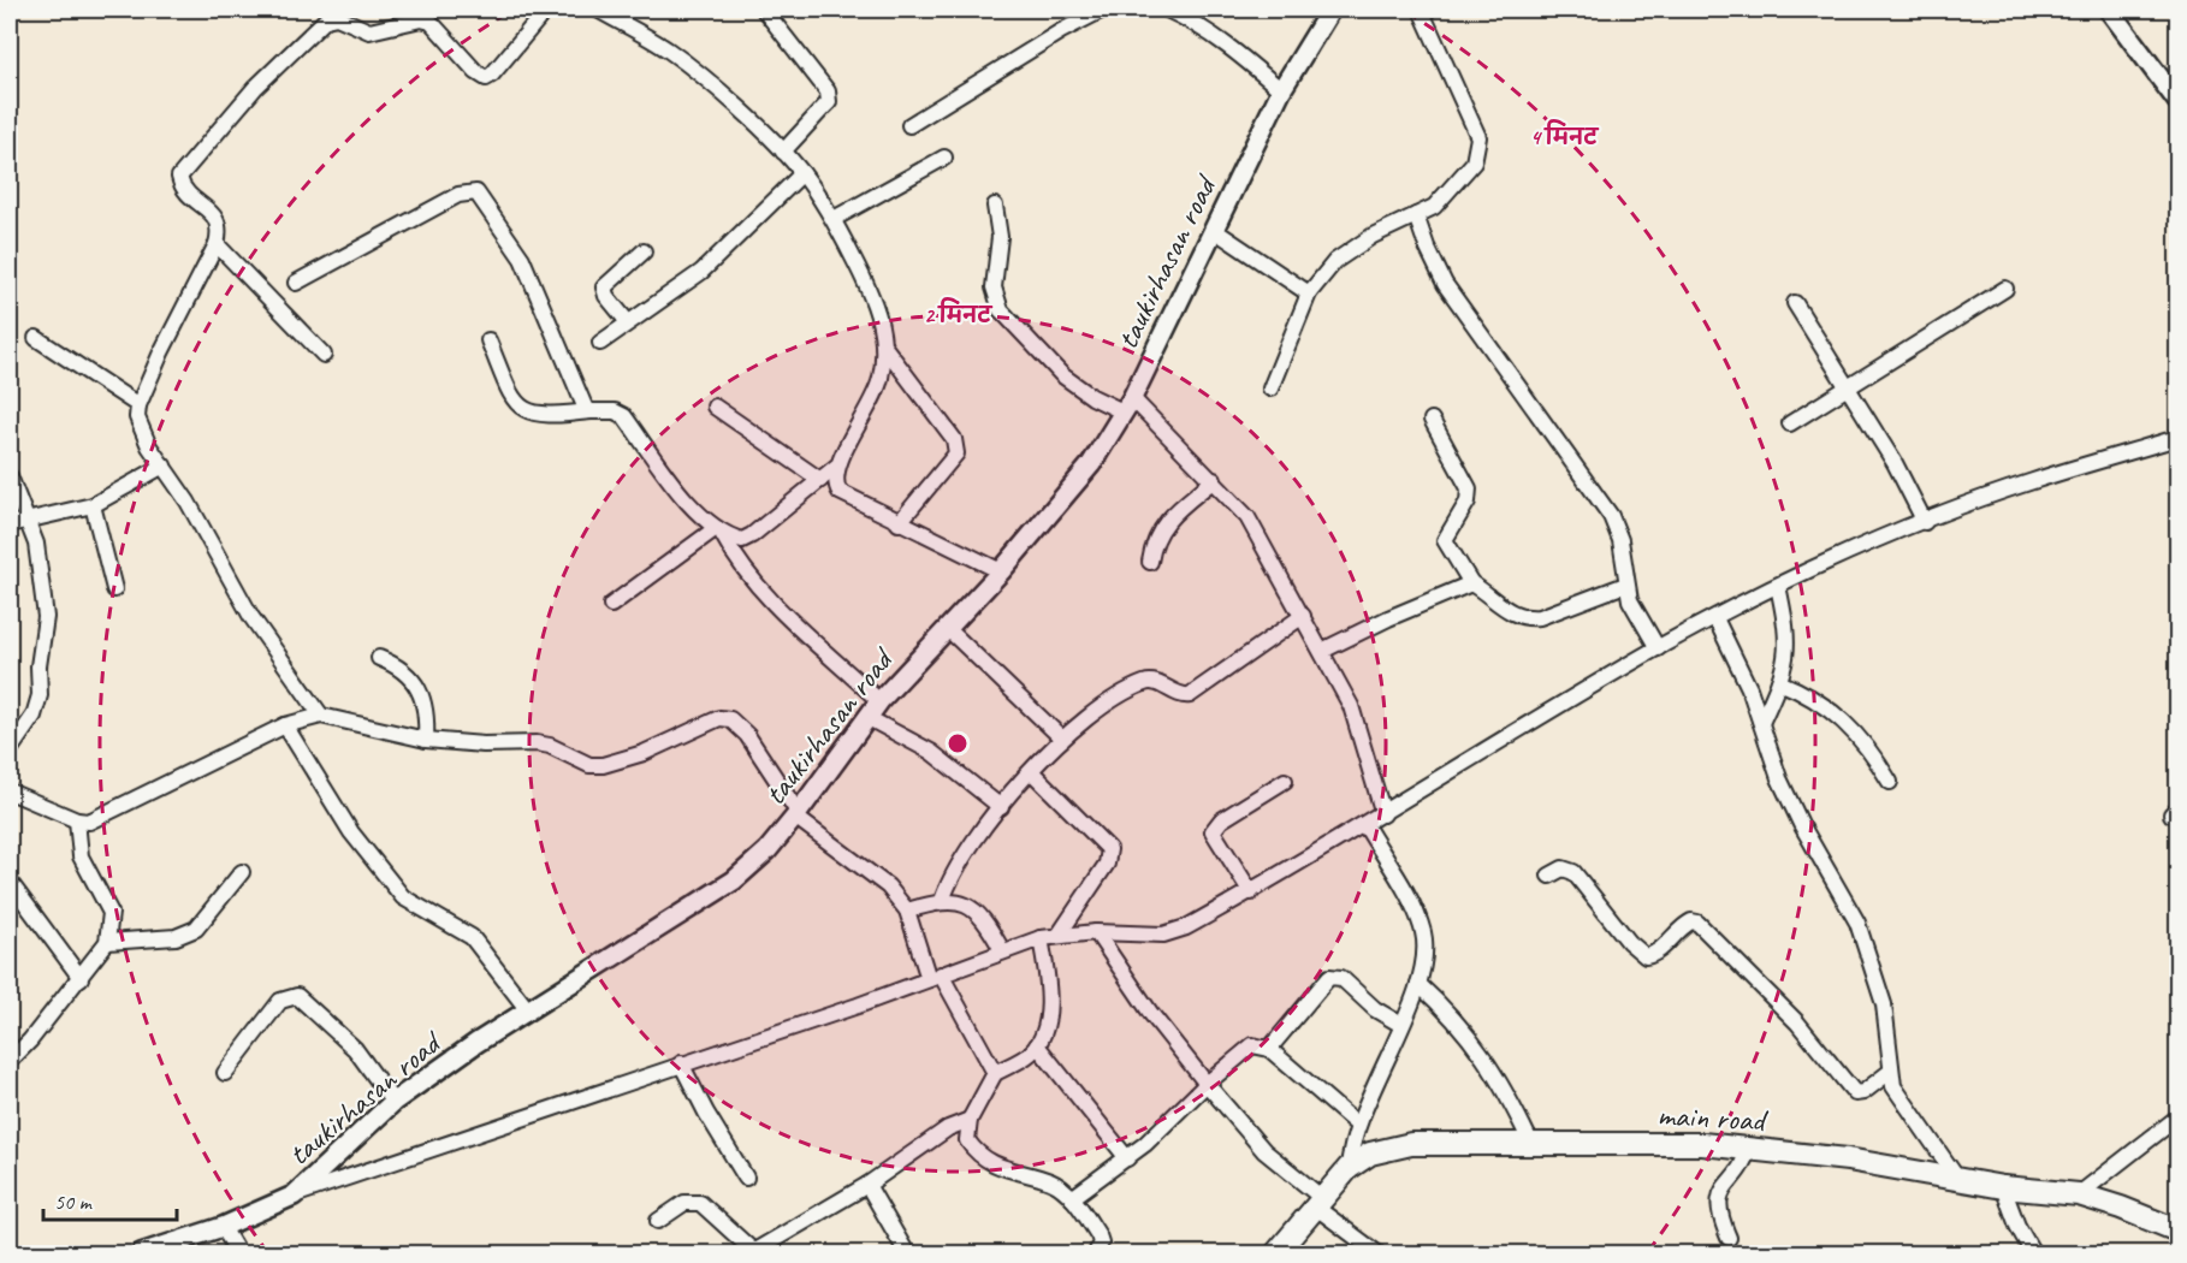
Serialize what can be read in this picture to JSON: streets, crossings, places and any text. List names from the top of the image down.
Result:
{
  "streets": {
    "main road": ["main road"],
    "street": ["taukirhasan road"]
  },
  "scale_bar": "50 m",
  "rings": ["4 मिनट", "2 मिनट"]
}
